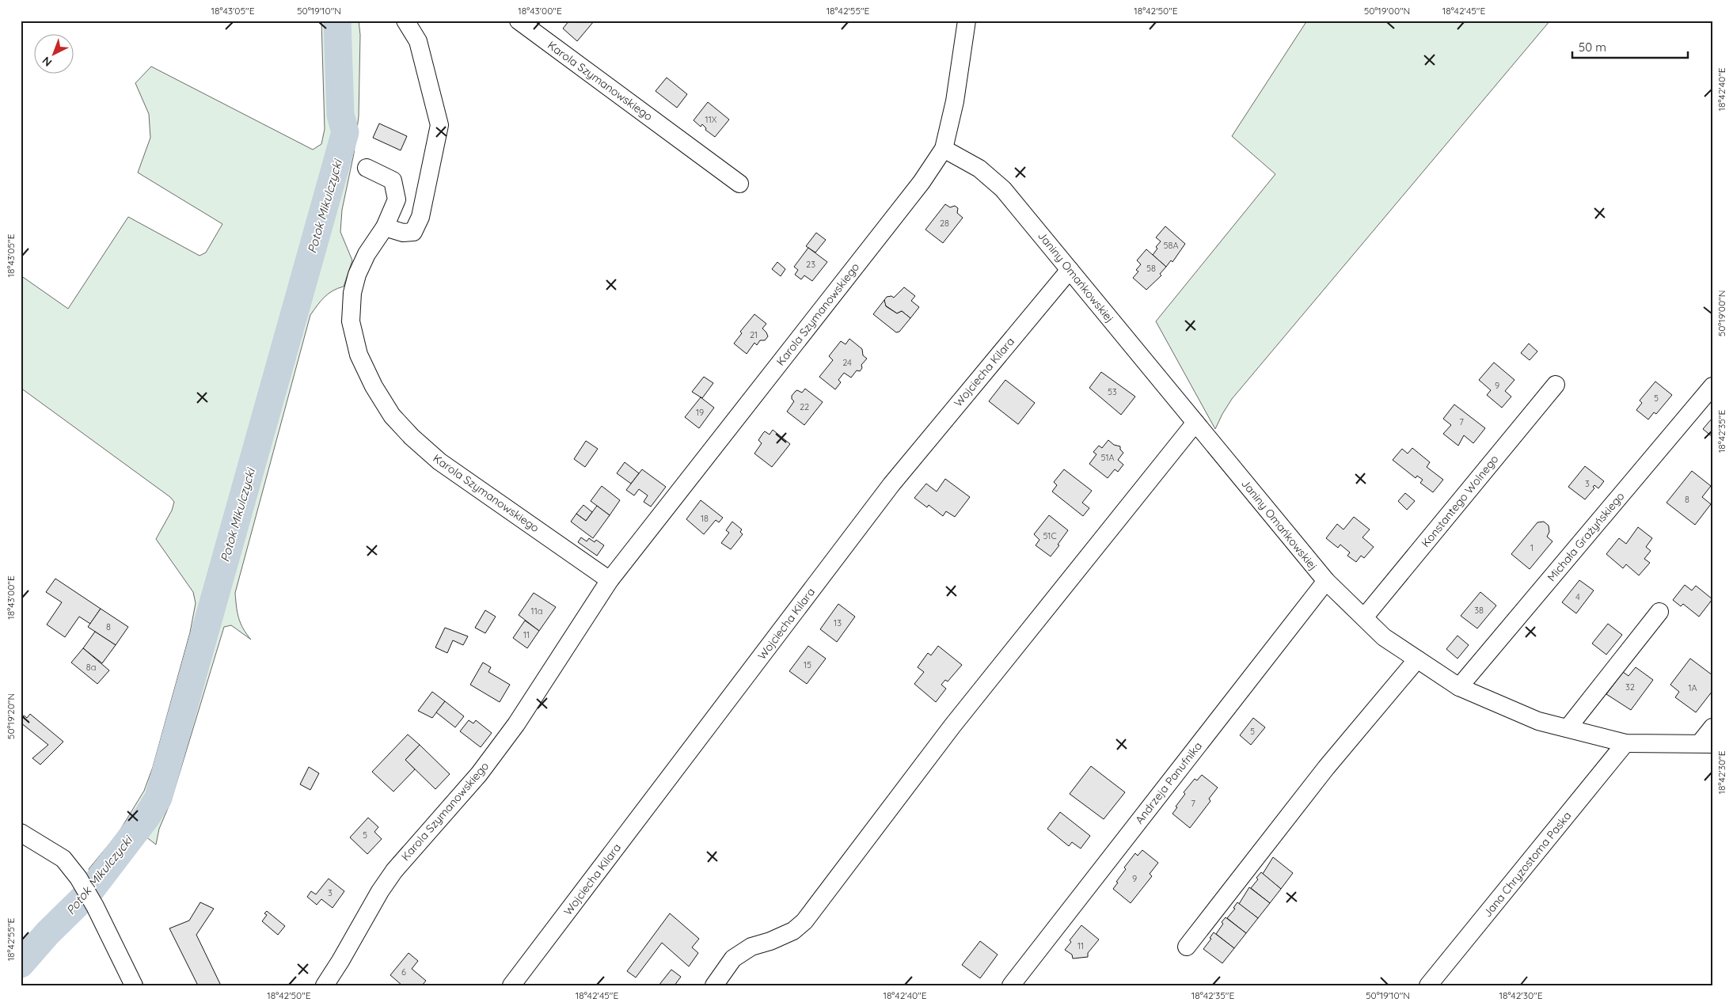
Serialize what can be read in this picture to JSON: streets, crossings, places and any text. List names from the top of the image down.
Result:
{
  "streets": {
    "street": [
      "Karola Szymanowskiego",
      "Janiny Omańkowskiej",
      "Wojciecha Kilara",
      "Konstantego Wolnego",
      "Michała Grażyńskiego",
      "Andrzeja Panufnika",
      "Jana Chryzostoma Paska"
    ]
  },
  "crossings": [
    ["Karola Szymanowskiego", "Janiny Omańkowskiej"],
    ["Janiny Omańkowskiej", "Wojciecha Kilara"],
    ["Janiny Omańkowskiej", "Konstantego Wolnego"],
    ["Janiny Omańkowskiej", "Michała Grażyńskiego"],
    ["Janiny Omańkowskiej", "Andrzeja Panufnika"],
    ["Janiny Omańkowskiej", "Jana Chryzostoma Paska"]
  ],
  "water": ["Potok Mikulczycki"],
  "house_numbers": [
    "11X",
    "28",
    "58A",
    "23",
    "58",
    "21",
    "24",
    "9",
    "53",
    "5",
    "22",
    "19",
    "7",
    "51A",
    "3",
    "8",
    "18",
    "51C",
    "1",
    "4",
    "38",
    "11a",
    "13",
    "8",
    "11",
    "15",
    "8a",
    "32",
    "1A",
    "5",
    "7",
    "5",
    "9",
    "3",
    "11",
    "6"
  ],
  "scale_bar": "50 m",
  "north": "bottom left",
  "coordinates": [
    "18°43'05\"E",
    "50°19'10\"N",
    "18°43'00\"E",
    "18°42'55\"E",
    "18°42'50\"E",
    "50°19'00\"N",
    "18°42'45\"E",
    "18°42'40\"E",
    "18°42'35\"E",
    "50°19'20\"N",
    "18°42'30\"E"
  ]
}
